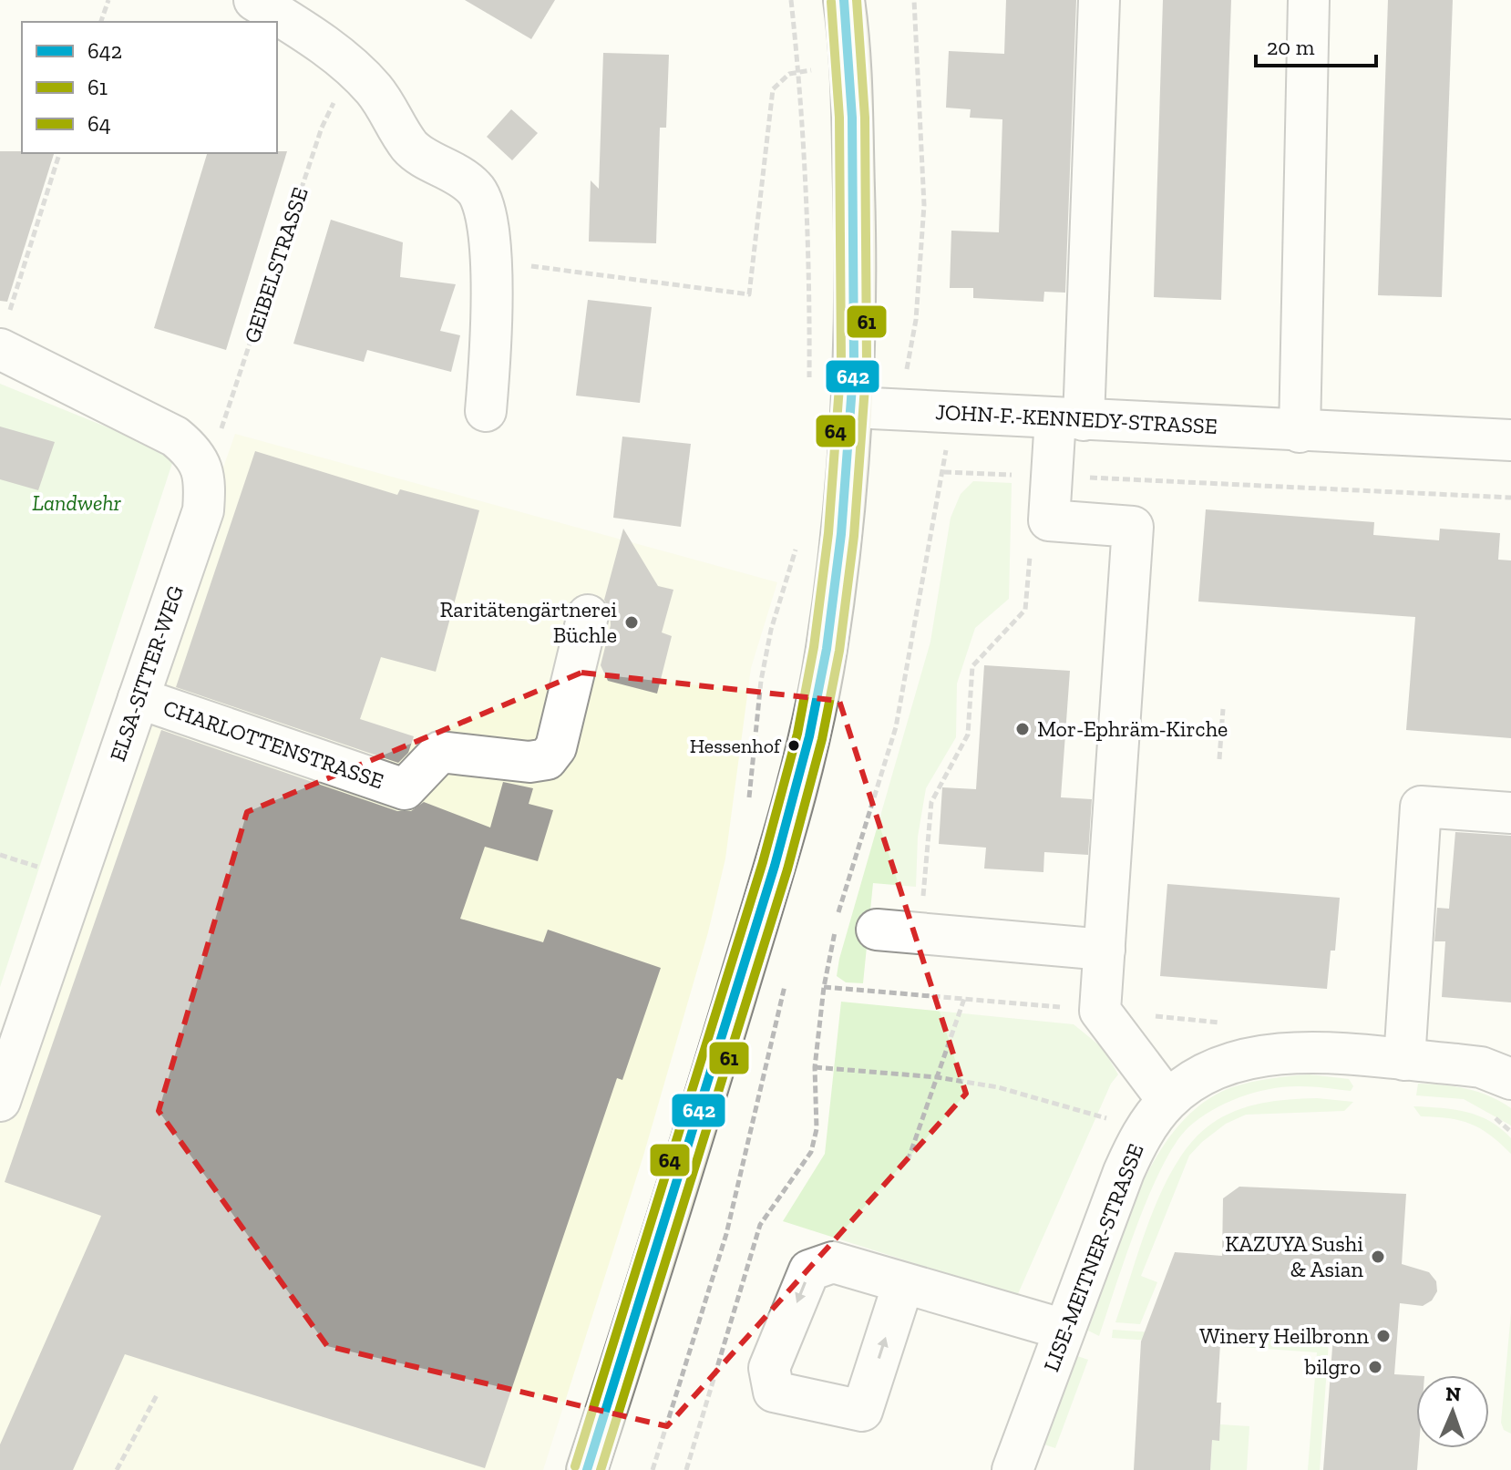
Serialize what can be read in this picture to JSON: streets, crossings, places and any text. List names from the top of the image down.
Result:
{
  "streets": {
    "street": [
      "JOHN-F.-KENNEDY-STRASSE",
      "ELSA-SITTER-WEG",
      "CHARLOTTENSTRASSE",
      "LISE-MEITNER-STRASSE"
    ],
    "path": ["GEIBELSTRASSE"]
  },
  "crossings": [
    ["GEIBELSTRASSE", "ELSA-SITTER-WEG"],
    ["ELSA-SITTER-WEG", "CHARLOTTENSTRASSE"]
  ],
  "parks": ["Landwehr"],
  "places": [
    "Raritätengärtnerei Büchle",
    "Mor-Ephräm-Kirche",
    "Hessenhof",
    "KAZUYA Sushi & Asian",
    "Winery Heilbronn",
    "bilgro"
  ],
  "lines": ["transit line 642", "transit line 61", "transit line 64"],
  "legend": ["642", "61", "64"],
  "scale_bar": "20 m",
  "north": "top"
}
